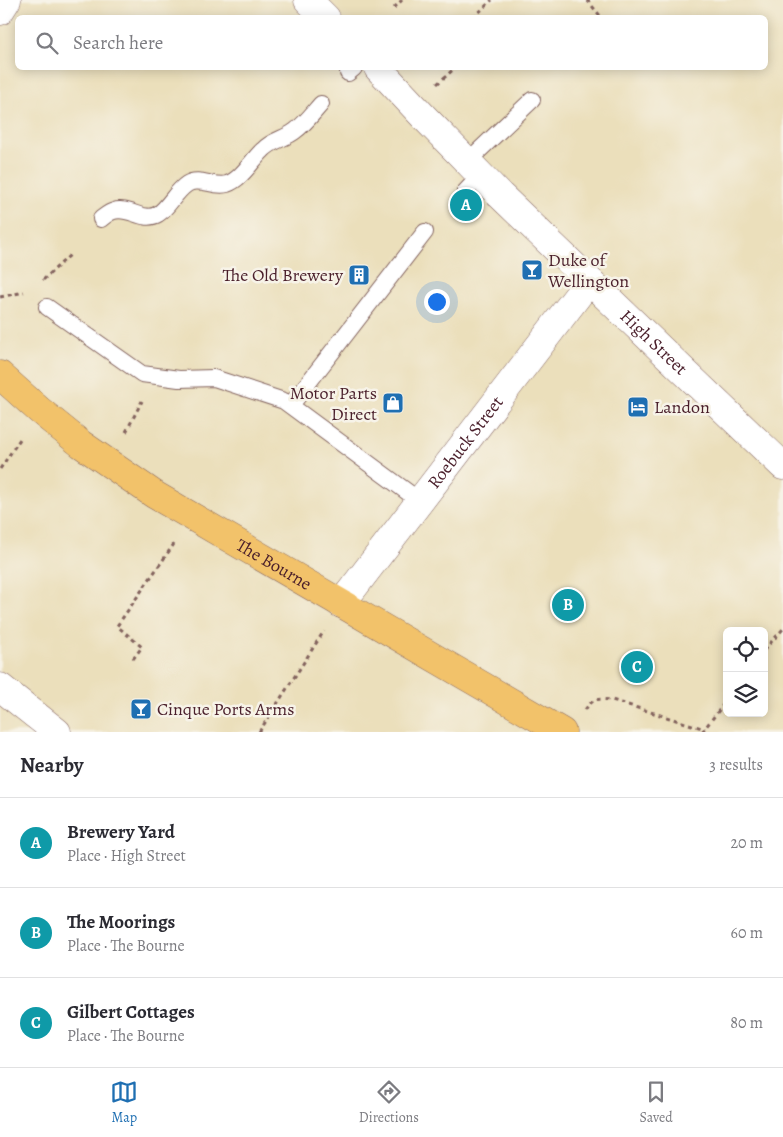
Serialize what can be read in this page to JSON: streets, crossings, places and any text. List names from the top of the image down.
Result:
{
  "streets": {
    "highway": ["The Bourne"],
    "street": ["High Street", "Roebuck Street"]
  },
  "crossings": [
    ["High Street", "Roebuck Street"],
    ["Roebuck Street", "The Bourne"]
  ],
  "places": {
    "bar": ["Duke of Wellington", "Cinque Ports Arms"],
    "building": ["The Old Brewery"],
    "shop": ["Motor Parts Direct"],
    "hotel": ["Landon"]
  },
  "page": {
    "search": "Search here",
    "pins": ["A", "B", "C"],
    "heading": ["Nearby", "3 results"],
    "list": [
      {
        "mark": "A",
        "name": "Brewery Yard",
        "note": "Place · High Street",
        "value": "20 m"
      },
      {
        "mark": "B",
        "name": "The Moorings",
        "note": "Place · The Bourne",
        "value": "60 m"
      },
      {
        "mark": "C",
        "name": "Gilbert Cottages",
        "note": "Place · The Bourne",
        "value": "80 m"
      }
    ],
    "nav": ["Map", "Directions", "Saved"]
  }
}
